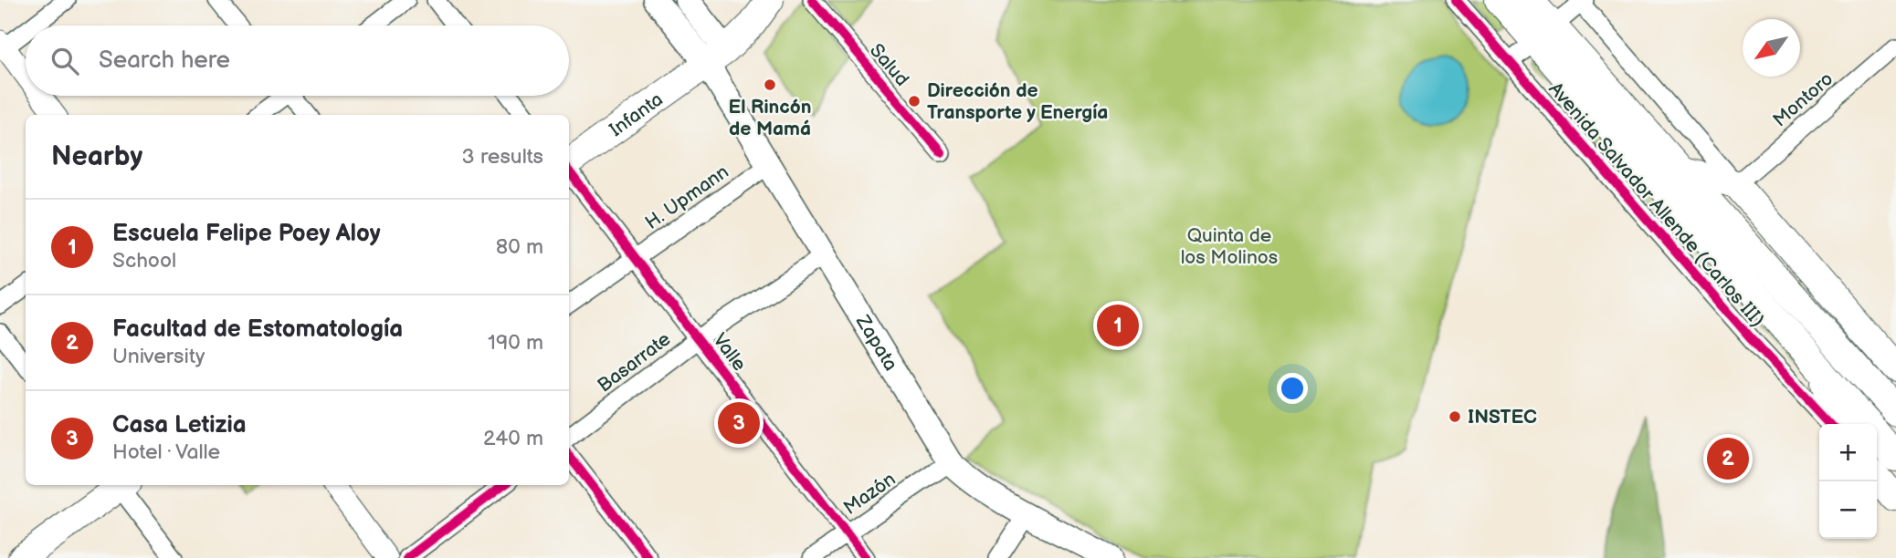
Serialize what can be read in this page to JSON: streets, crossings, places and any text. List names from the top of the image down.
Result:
{
  "streets": {
    "main road": ["Infanta", "Avenida Salvador Allende (Carlos III)", "Zapata"],
    "street": [
      "Salud",
      "Montoro",
      "H. Upmann",
      "Valle",
      "Basarrate",
      "Mazón"
    ]
  },
  "crossings": [
    ["Infanta", "Zapata"],
    ["H. Upmann", "Zapata"],
    ["H. Upmann", "Valle"],
    ["Zapata", "Basarrate"],
    ["Zapata", "Mazón"],
    ["Valle", "Basarrate"],
    ["Valle", "Mazón"]
  ],
  "parks": ["Quinta de los Molinos"],
  "places": ["El Rincón de Mamá", "Dirección de Transporte y Energía", "INSTEC"],
  "north": "bottom left",
  "page": {
    "search": "Search here",
    "heading": ["Nearby", "3 results"],
    "list": [
      {
        "mark": "1",
        "name": "Escuela Felipe Poey Aloy",
        "note": "School",
        "value": "80 m"
      },
      {
        "mark": "2",
        "name": "Facultad de Estomatología",
        "note": "University",
        "value": "190 m"
      },
      {
        "mark": "3",
        "name": "Casa Letizia",
        "note": "Hotel · Valle",
        "value": "240 m"
      }
    ],
    "pins": ["1", "3", "2"],
    "map_buttons": ["+", "−"]
  }
}
